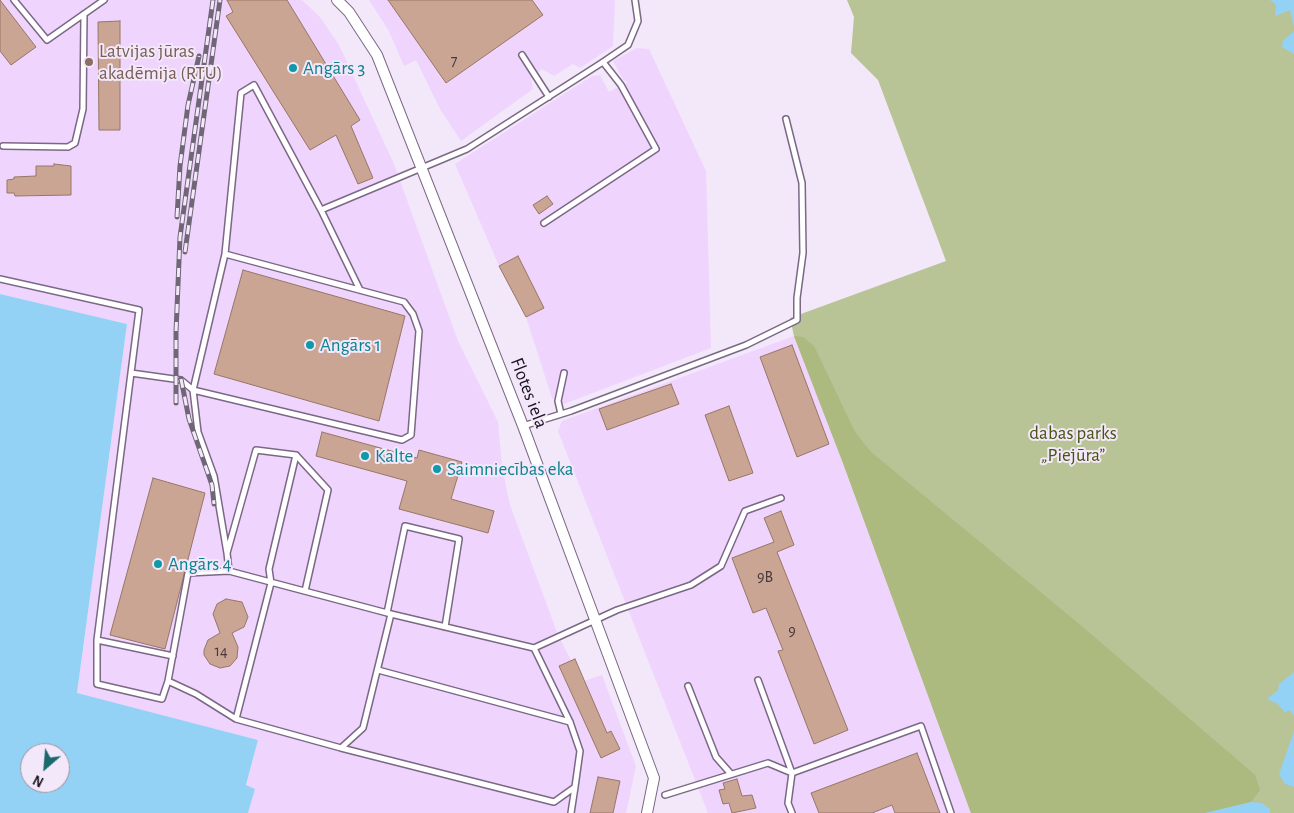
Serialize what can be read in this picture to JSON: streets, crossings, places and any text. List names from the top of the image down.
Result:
{
  "streets": {
    "street": ["Flotes iela"]
  },
  "parks": ["dabas parks „Piejūra”"],
  "places": [
    "Latvijas jūras akadēmija (RTU)",
    "Angārs 3",
    "Angārs 1",
    "Kalte",
    "Saimniecības eka",
    "Angārs 4"
  ],
  "house_numbers": [
    "7",
    "9B",
    "9",
    "14"
  ],
  "north": "bottom left"
}
